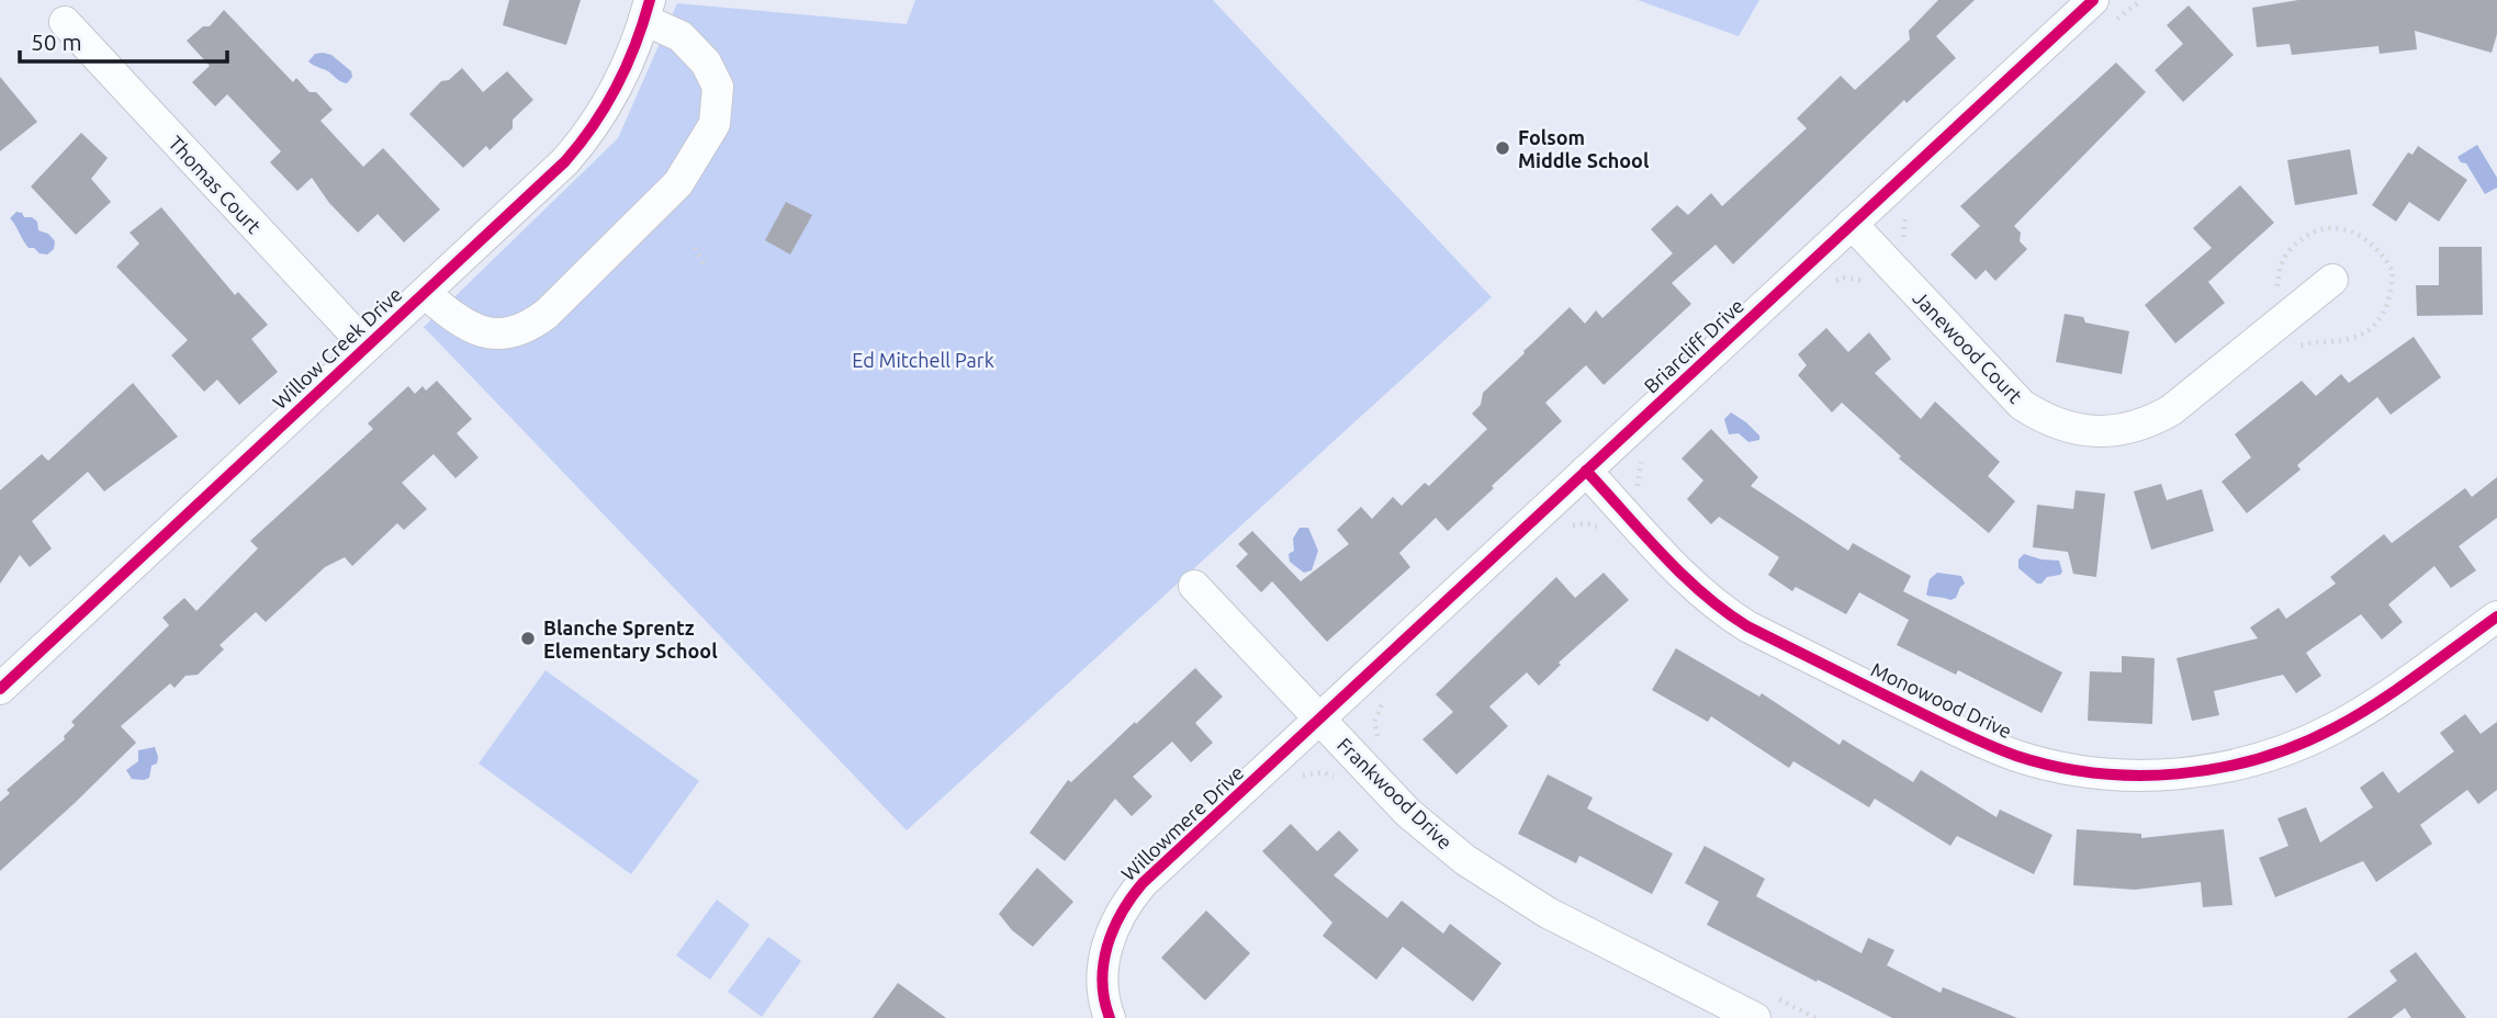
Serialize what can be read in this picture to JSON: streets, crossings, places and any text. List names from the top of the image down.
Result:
{
  "streets": {
    "street": [
      "Thomas Court",
      "Briarcliff Drive",
      "Janewood Court",
      "Willow Creek Drive",
      "Monowood Drive",
      "Frankwood Drive",
      "Willowmere Drive"
    ]
  },
  "crossings": [
    ["Thomas Court", "Willow Creek Drive"],
    ["Briarcliff Drive", "Janewood Court"],
    ["Briarcliff Drive", "Monowood Drive"],
    ["Briarcliff Drive", "Frankwood Drive"],
    ["Briarcliff Drive", "Willowmere Drive"],
    ["Frankwood Drive", "Willowmere Drive"]
  ],
  "parks": ["Ed Mitchell Park"],
  "places": ["Folsom Middle School", "Blanche Sprentz Elementary School"],
  "scale_bar": "50 m"
}
